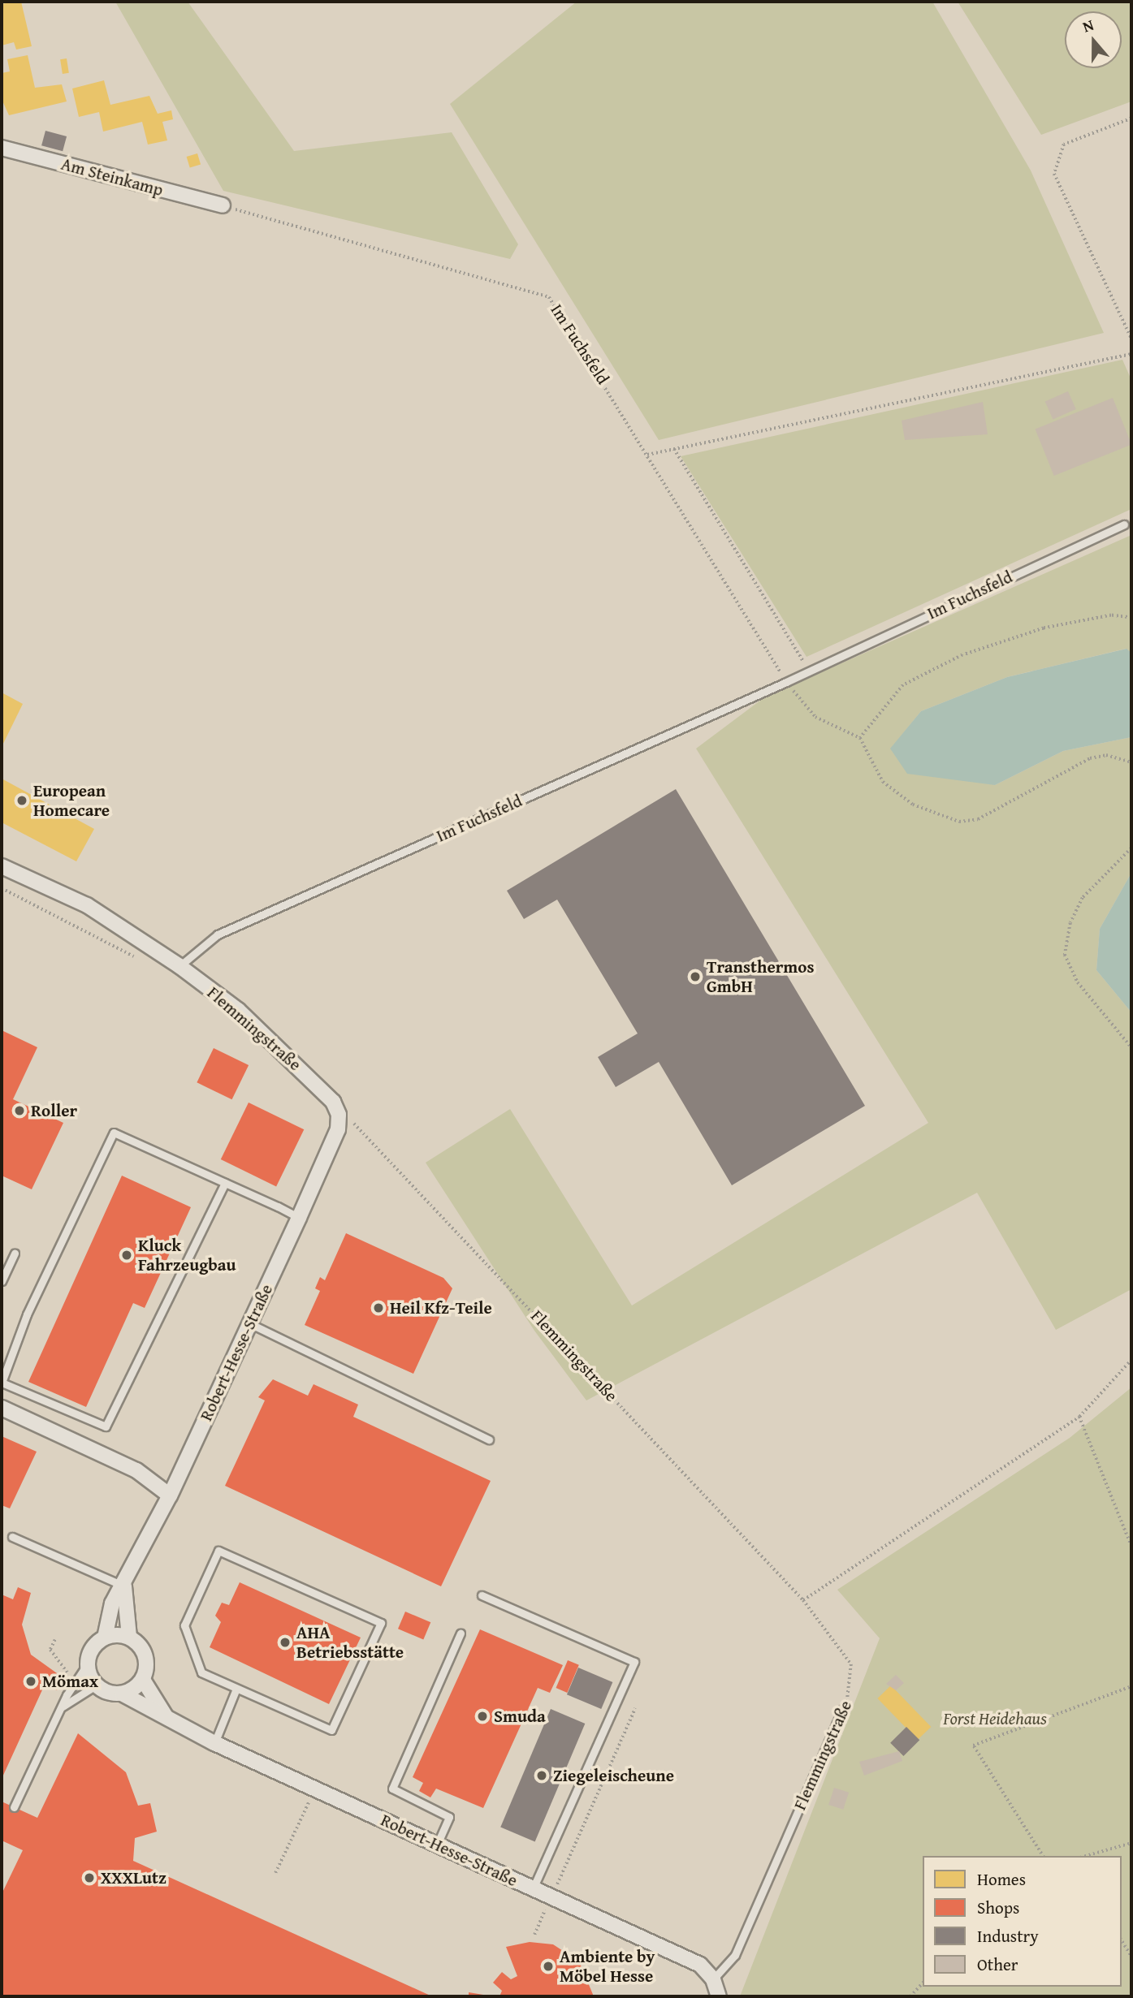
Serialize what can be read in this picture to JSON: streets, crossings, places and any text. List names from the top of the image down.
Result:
{
  "streets": {
    "street": ["Am Steinkamp", "Flemmingstraße", "Robert-Hesse-Straße"],
    "lane": ["Im Fuchsfeld"]
  },
  "crossings": [
    ["Am Steinkamp", "Im Fuchsfeld"],
    ["Im Fuchsfeld", "Flemmingstraße"],
    ["Flemmingstraße", "Robert-Hesse-Straße"]
  ],
  "parks": ["Forst Heidehaus"],
  "places": [
    "European Homecare",
    "Transthermos GmbH",
    "Roller",
    "Kluck Fahrzeugbau",
    "Heil Kfz-Teile",
    "AHA Betriebsstätte",
    "Mömax",
    "Smuda",
    "Ziegeleischeune",
    "XXXLutz",
    "Ambiente by Möbel Hesse"
  ],
  "legend": [
    "Homes",
    "Shops",
    "Industry",
    "Other"
  ],
  "north": "top"
}
